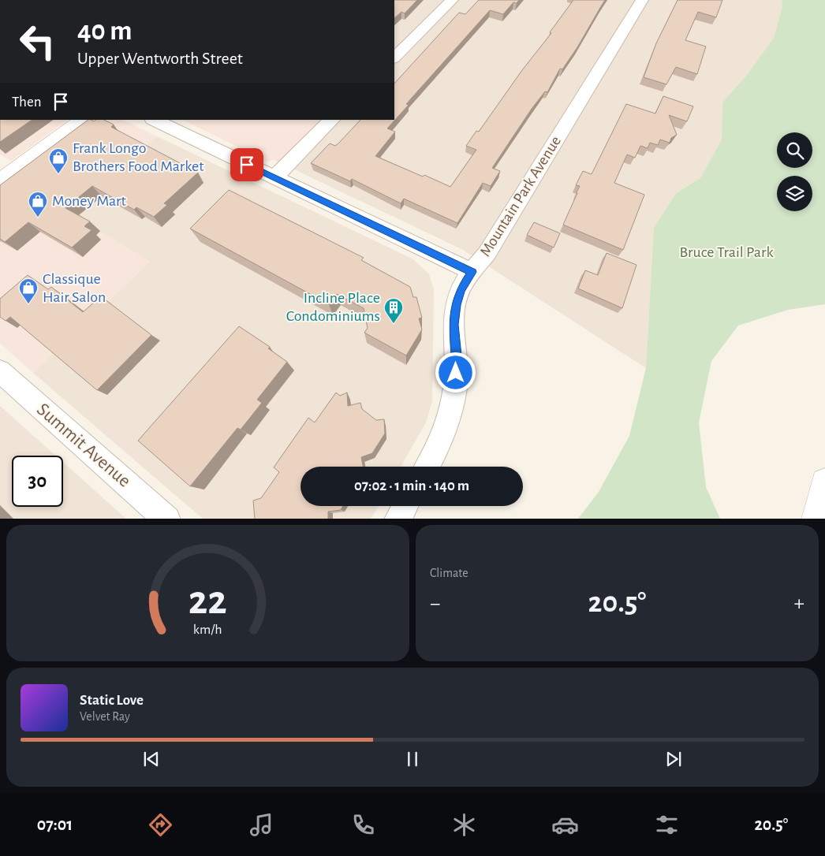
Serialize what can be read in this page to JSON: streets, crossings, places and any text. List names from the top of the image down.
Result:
{
  "streets": {
    "street": ["Mountain Park Avenue", "Summit Avenue"]
  },
  "parks": ["Bruce Trail Park"],
  "places": {
    "shop": ["Frank Longo Brothers Food Market", "Money Mart", "Classique Hair Salon"],
    "building": ["Incline Place Condominiums"]
  },
  "page": {
    "turn": ["40 m", "Upper Wentworth Street"],
    "then": "Then",
    "limit": "30",
    "trip": "07:02 · 1 min · 140 m",
    "tile": "Climate",
    "heat": ["−", "20.5°", "+"],
    "song": ["Static Love", "Velvet Ray"],
    "tabs": ["07:01", "20.5°"],
    "gauge": ["22", "km/h"]
  }
}
